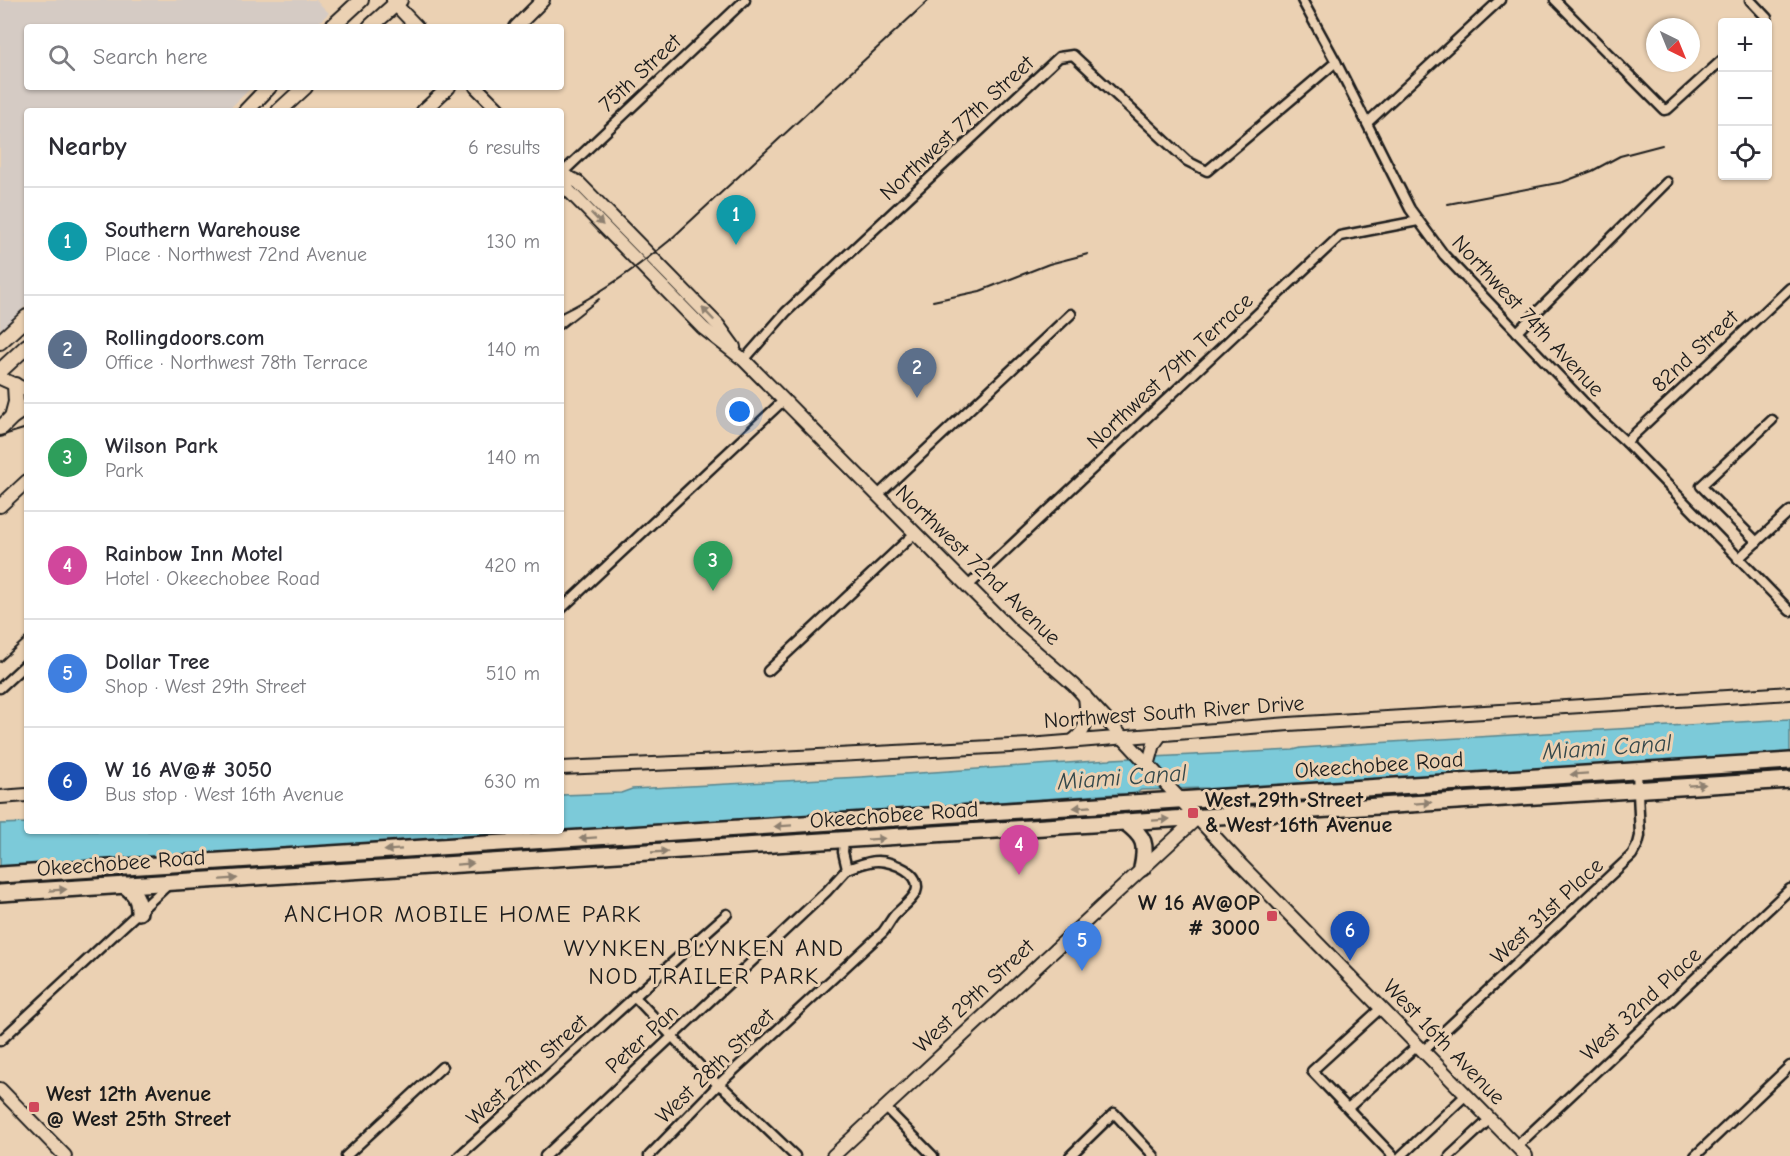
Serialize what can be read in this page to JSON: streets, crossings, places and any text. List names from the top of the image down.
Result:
{
  "streets": {
    "highway": ["Okeechobee Road"],
    "street": [
      "75th Street",
      "Northwest 77th Street",
      "Northwest 74th Avenue",
      "82nd Street",
      "Northwest 79th Terrace",
      "Northwest 72nd Avenue",
      "Northwest South River Drive",
      "West 31st Place",
      "West 29th Street",
      "West 32nd Place",
      "Peter Pan",
      "West 16th Avenue",
      "West 28th Street",
      "West 27th Street"
    ]
  },
  "crossings": [
    ["Northwest 77th Street", "Northwest 74th Avenue"],
    ["Northwest 77th Street", "Northwest 72nd Avenue"],
    ["Northwest 74th Avenue", "82nd Street"],
    ["Northwest 74th Avenue", "Northwest 79th Terrace"],
    ["Northwest 79th Terrace", "Northwest 72nd Avenue"],
    ["Northwest 72nd Avenue", "Northwest South River Drive"],
    ["Northwest 72nd Avenue", "Okeechobee Road"],
    ["Northwest 72nd Avenue", "West 16th Avenue"],
    ["Okeechobee Road", "West 31st Place"],
    ["Okeechobee Road", "West 29th Street"],
    ["Okeechobee Road", "West 16th Avenue"],
    ["West 31st Place", "West 16th Avenue"],
    ["West 29th Street", "West 16th Avenue"],
    ["West 32nd Place", "West 16th Avenue"],
    ["Peter Pan", "West 28th Street"]
  ],
  "districts": ["ANCHOR MOBILE HOME PARK", "WYNKEN BLYNKEN AND NOD TRAILER PARK"],
  "water": ["Miami Canal"],
  "places": {
    "transit": ["West 29th Street & West 16th Avenue", "W 16 AV@OP # 3000", "West 12th Avenue @ West 25th Street"]
  },
  "north": "bottom right",
  "page": {
    "map_buttons": ["+", "−"],
    "search": "Search here",
    "heading": ["Nearby", "6 results"],
    "list": [
      {
        "mark": "1",
        "name": "Southern Warehouse",
        "note": "Place · Northwest 72nd Avenue",
        "value": "130 m"
      },
      {
        "mark": "2",
        "name": "Rollingdoors.com",
        "note": "Office · Northwest 78th Terrace",
        "value": "140 m"
      },
      {
        "mark": "3",
        "name": "Wilson Park",
        "note": "Park",
        "value": "140 m"
      },
      {
        "mark": "4",
        "name": "Rainbow Inn Motel",
        "note": "Hotel · Okeechobee Road",
        "value": "420 m"
      },
      {
        "mark": "5",
        "name": "Dollar Tree",
        "note": "Shop · West 29th Street",
        "value": "510 m"
      },
      {
        "mark": "6",
        "name": "W 16 AV@# 3050",
        "note": "Bus stop · West 16th Avenue",
        "value": "630 m"
      }
    ],
    "pins": [
      "1",
      "2",
      "3",
      "4",
      "6",
      "5"
    ]
  }
}
